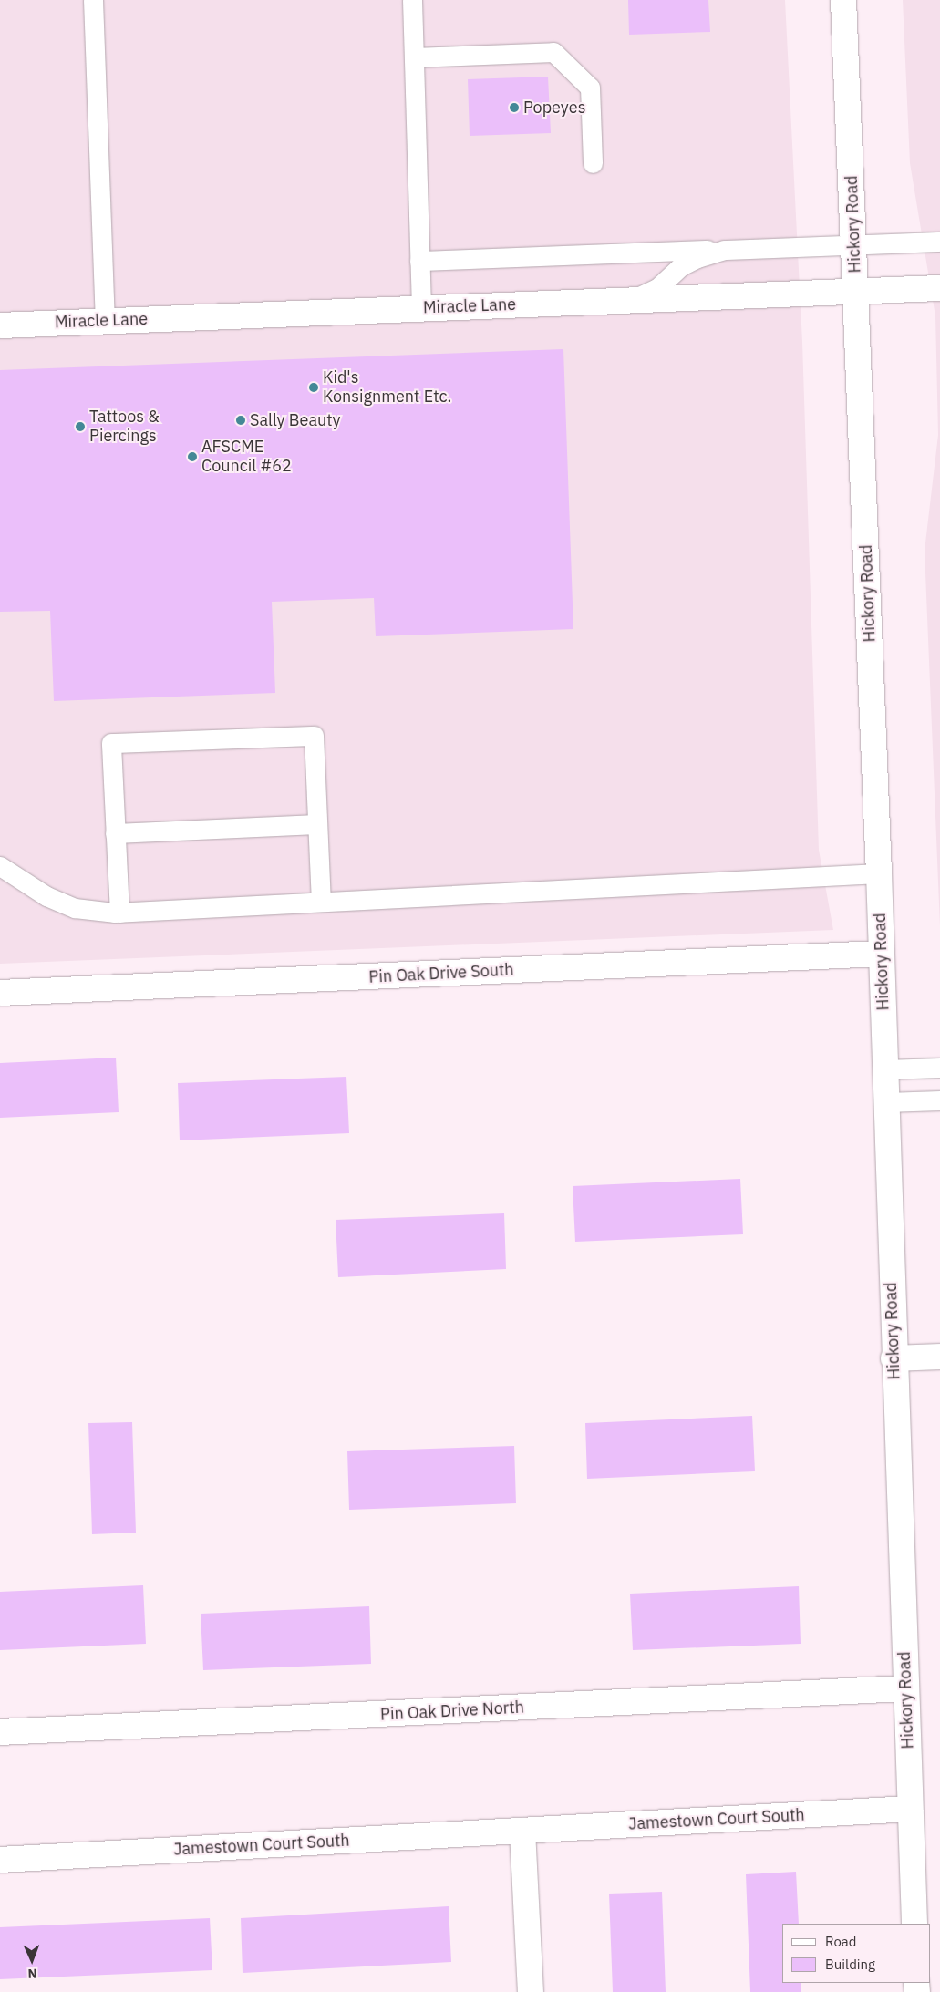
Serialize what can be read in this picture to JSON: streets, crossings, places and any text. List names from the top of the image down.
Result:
{
  "streets": {
    "street": [
      "Hickory Road",
      "Miracle Lane",
      "Pin Oak Drive South",
      "Pin Oak Drive North",
      "Jamestown Court South"
    ]
  },
  "crossings": [
    ["Hickory Road", "Miracle Lane"],
    ["Hickory Road", "Pin Oak Drive South"],
    ["Hickory Road", "Pin Oak Drive North"],
    ["Hickory Road", "Jamestown Court South"]
  ],
  "places": [
    "Popeyes",
    "Kid's Konsignment Etc.",
    "Sally Beauty",
    "Tattoos & Piercings",
    "AFSCME Council #62"
  ],
  "legend": ["Road", "Building"],
  "north": "bottom"
}
